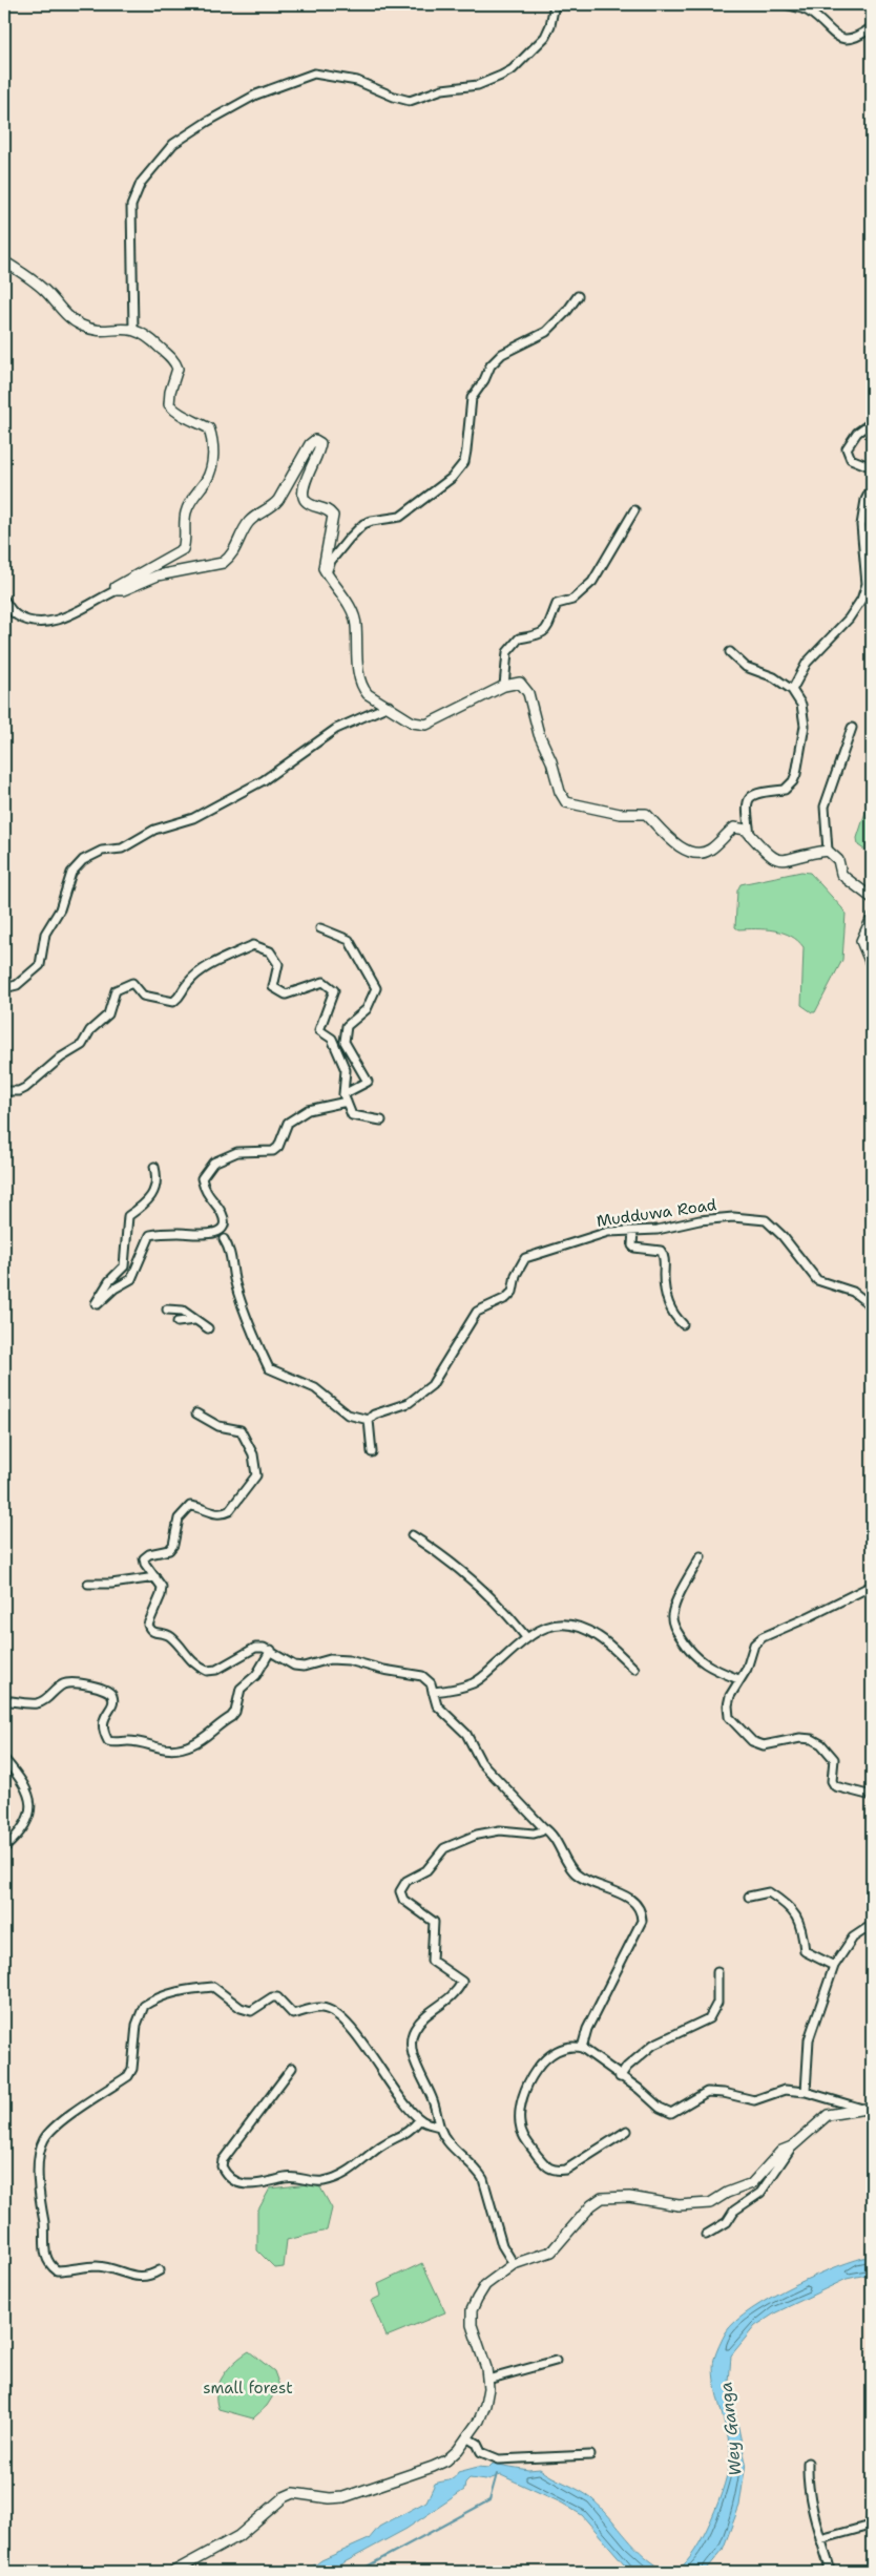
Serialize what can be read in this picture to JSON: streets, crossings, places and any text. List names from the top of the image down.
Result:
{
  "streets": {
    "street": ["Mudduwa Road"]
  },
  "water": ["Wey Ganga"],
  "parks": ["small forest"]
}
